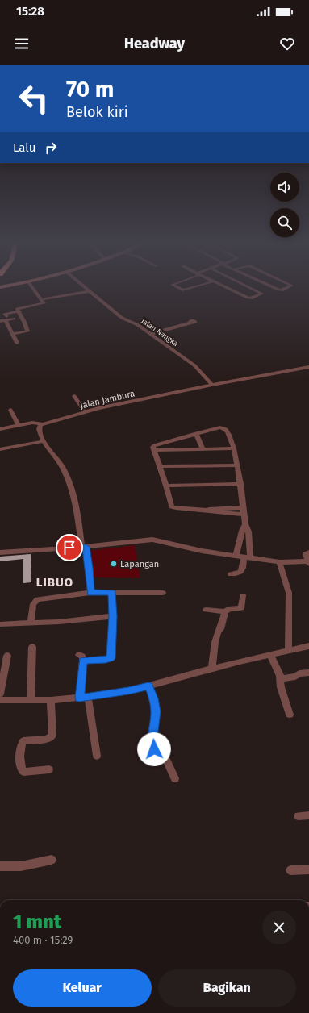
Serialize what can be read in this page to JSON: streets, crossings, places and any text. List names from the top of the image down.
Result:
{
  "streets": {
    "street": ["Jalan Nangka", "Jalan Jambura"]
  },
  "crossings": [
    ["Jalan Nangka", "Jalan Jambura"]
  ],
  "districts": ["LIBUO"],
  "places": ["Lapangan"],
  "page": {
    "status": "15:28",
    "header": "Headway",
    "turn": ["70 m", "Belok kiri"],
    "then": "Lalu",
    "heading": ["1 mnt", "400 m · 15:29"],
    "buttons": ["Keluar", "Bagikan"]
  }
}
